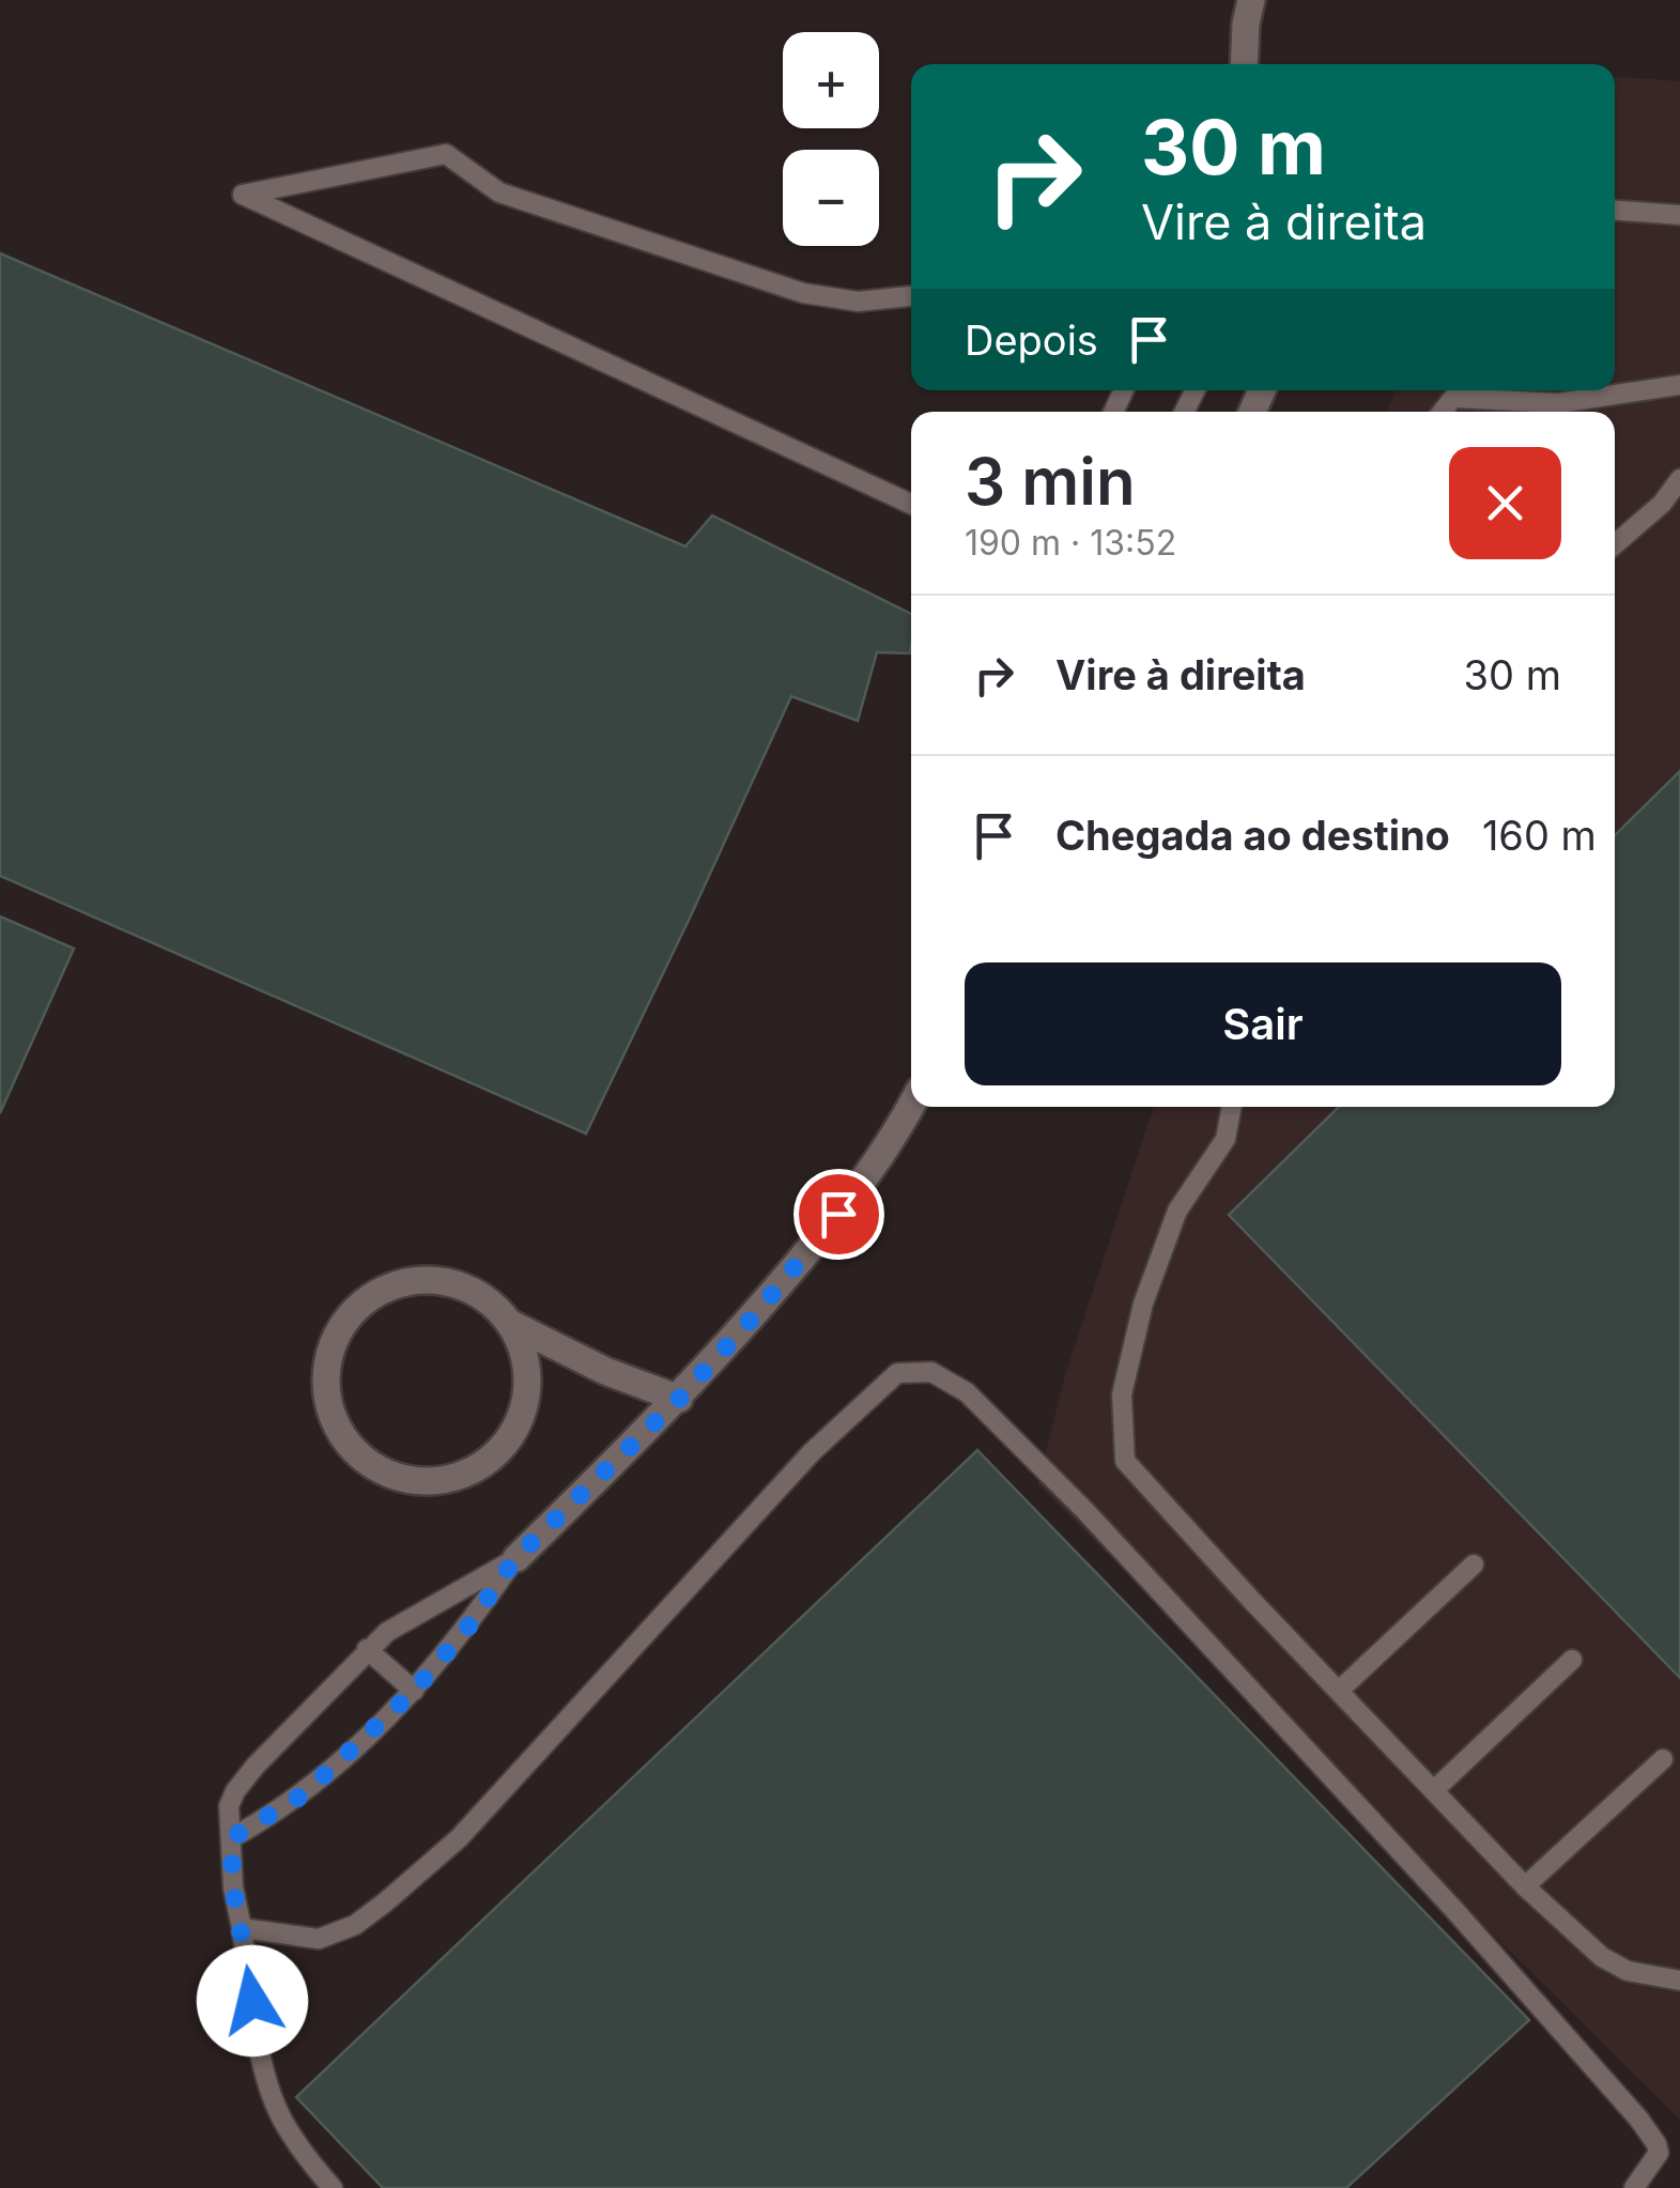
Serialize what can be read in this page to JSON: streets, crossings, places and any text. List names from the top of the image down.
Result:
{
  "page": {
    "map_buttons": ["+", "−"],
    "turn": ["30 m", "Vire à direita"],
    "then": "Depois",
    "heading": ["3 min", "190 m · 13:52"],
    "list": [
      {
        "name": "Vire à direita",
        "value": "30 m"
      },
      {
        "name": "Chegada ao destino",
        "value": "160 m"
      }
    ],
    "buttons": "Sair"
  }
}
